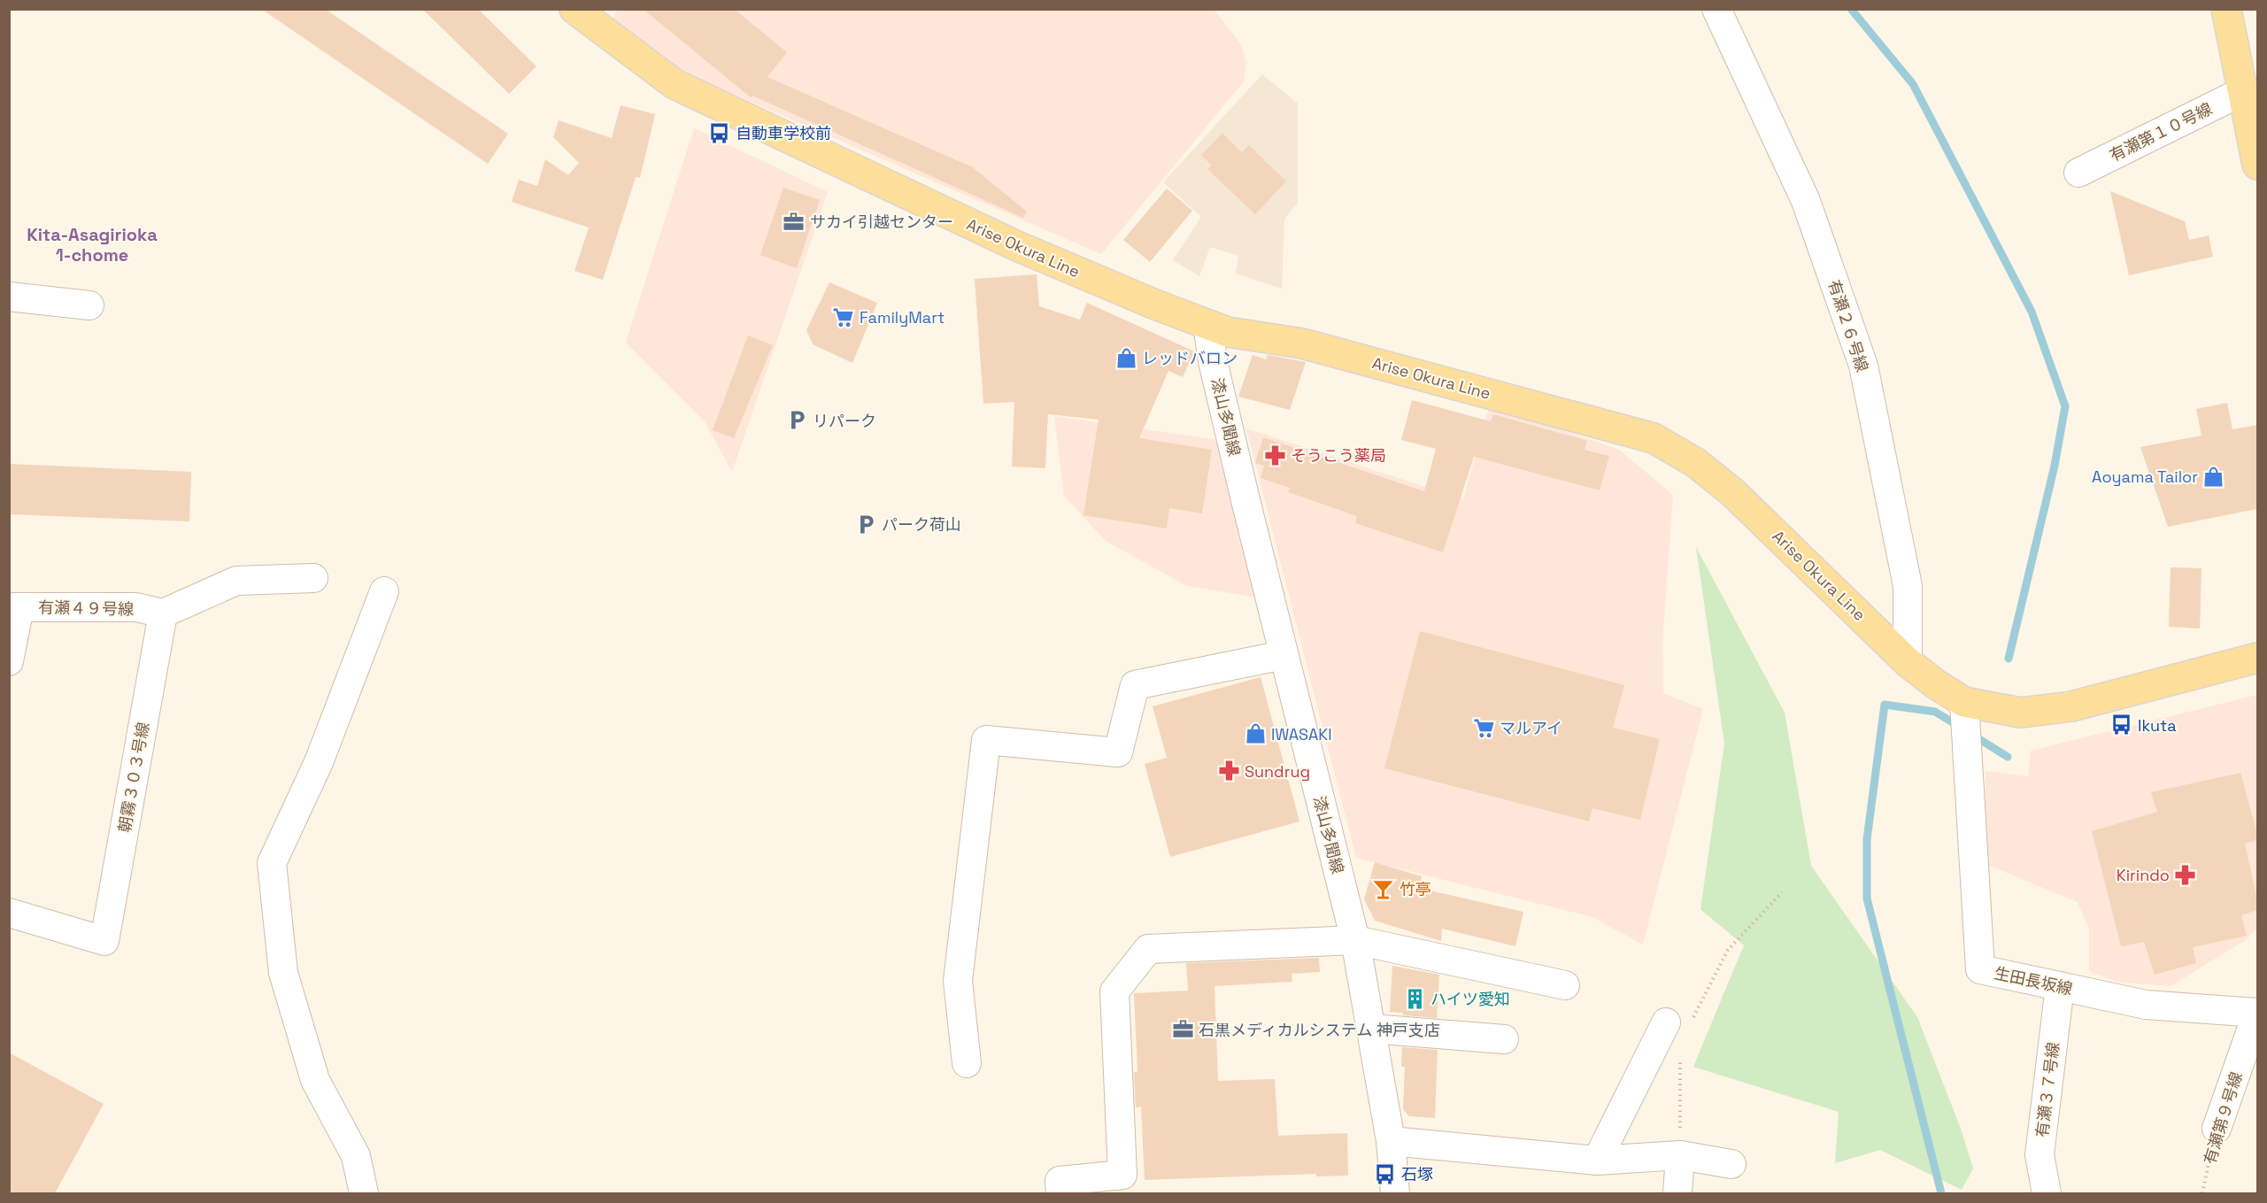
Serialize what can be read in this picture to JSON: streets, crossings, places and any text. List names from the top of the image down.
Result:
{
  "streets": {
    "main road": ["Arise Okura Line"],
    "street": [
      "有瀬第１０号線",
      "有瀬２６号線",
      "漆山多聞線",
      "有瀬４９号線",
      "朝霧３０３号線",
      "生田長坂線",
      "有瀬３７号線",
      "有瀬第９号線"
    ]
  },
  "crossings": [
    ["Arise Okura Line", "有瀬２６号線"],
    ["Arise Okura Line", "漆山多聞線"],
    ["Arise Okura Line", "生田長坂線"],
    ["有瀬４９号線", "朝霧３０３号線"],
    ["生田長坂線", "有瀬３７号線"],
    ["生田長坂線", "有瀬第９号線"]
  ],
  "districts": ["Kita-Asagirioka 1-chome"],
  "places": {
    "bus stop": ["自動車学校前", "Ikuta", "石塚"],
    "office": ["サカイ引越センター", "石黒メディカルシステム 神戸支店"],
    "supermarket": ["FamilyMart", "マルアイ"],
    "shop": ["レッドバロン", "Aoyama Tailor", "IWASAKI"],
    "parking": ["リパーク", "パーク荷山"],
    "pharmacy": ["そうこう薬局", "Sundrug", "Kirindo"],
    "bar": ["竹亭"],
    "building": ["ハイツ愛知"]
  }
}
